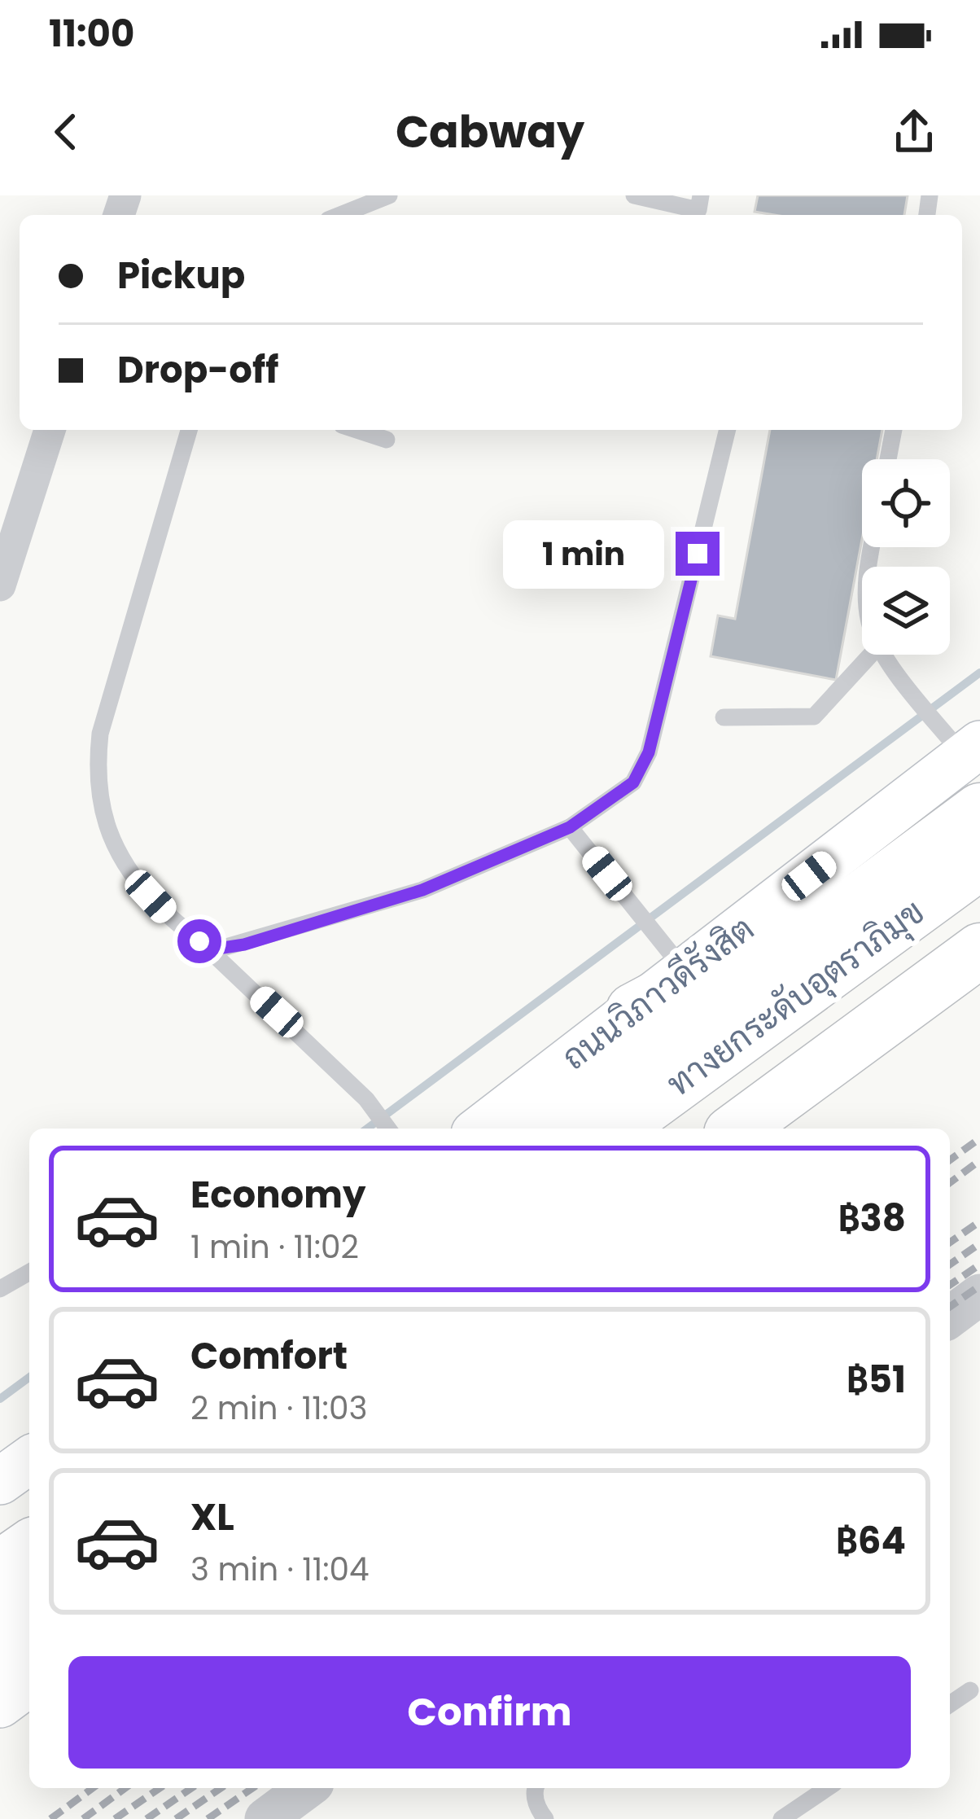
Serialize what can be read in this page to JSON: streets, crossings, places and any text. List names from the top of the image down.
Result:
{
  "streets": {
    "highway": ["ถนนวิภาวดีรังสิต", "ทางยกระดับอุตราภิมุข"]
  },
  "page": {
    "status": "11:00",
    "header": "Cabway",
    "banner": ["Pickup", "Drop-off"],
    "bubble": "1 min",
    "list": [
      {
        "name": "Economy",
        "note": "1 min · 11:02",
        "value": "฿38"
      },
      {
        "name": "Comfort",
        "note": "2 min · 11:03",
        "value": "฿51"
      },
      {
        "name": "XL",
        "note": "3 min · 11:04",
        "value": "฿64"
      }
    ],
    "buttons": "Confirm"
  }
}
